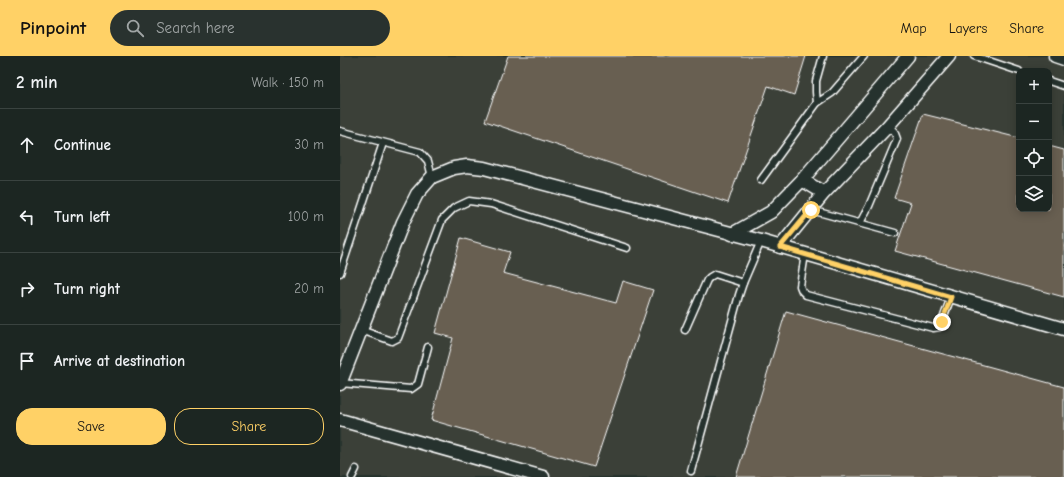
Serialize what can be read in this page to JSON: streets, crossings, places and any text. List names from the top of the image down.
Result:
{
  "page": {
    "header": "Pinpoint",
    "search": "Search here",
    "nav": ["Map", "Layers", "Share"],
    "heading": ["2 min", "Walk · 150 m"],
    "map_buttons": ["+", "−"],
    "list": [
      ["Continue", "30 m"],
      ["Turn left", "100 m"],
      ["Turn right", "20 m"],
      "Arrive at destination"
    ],
    "buttons": ["Save", "Share"]
  }
}
